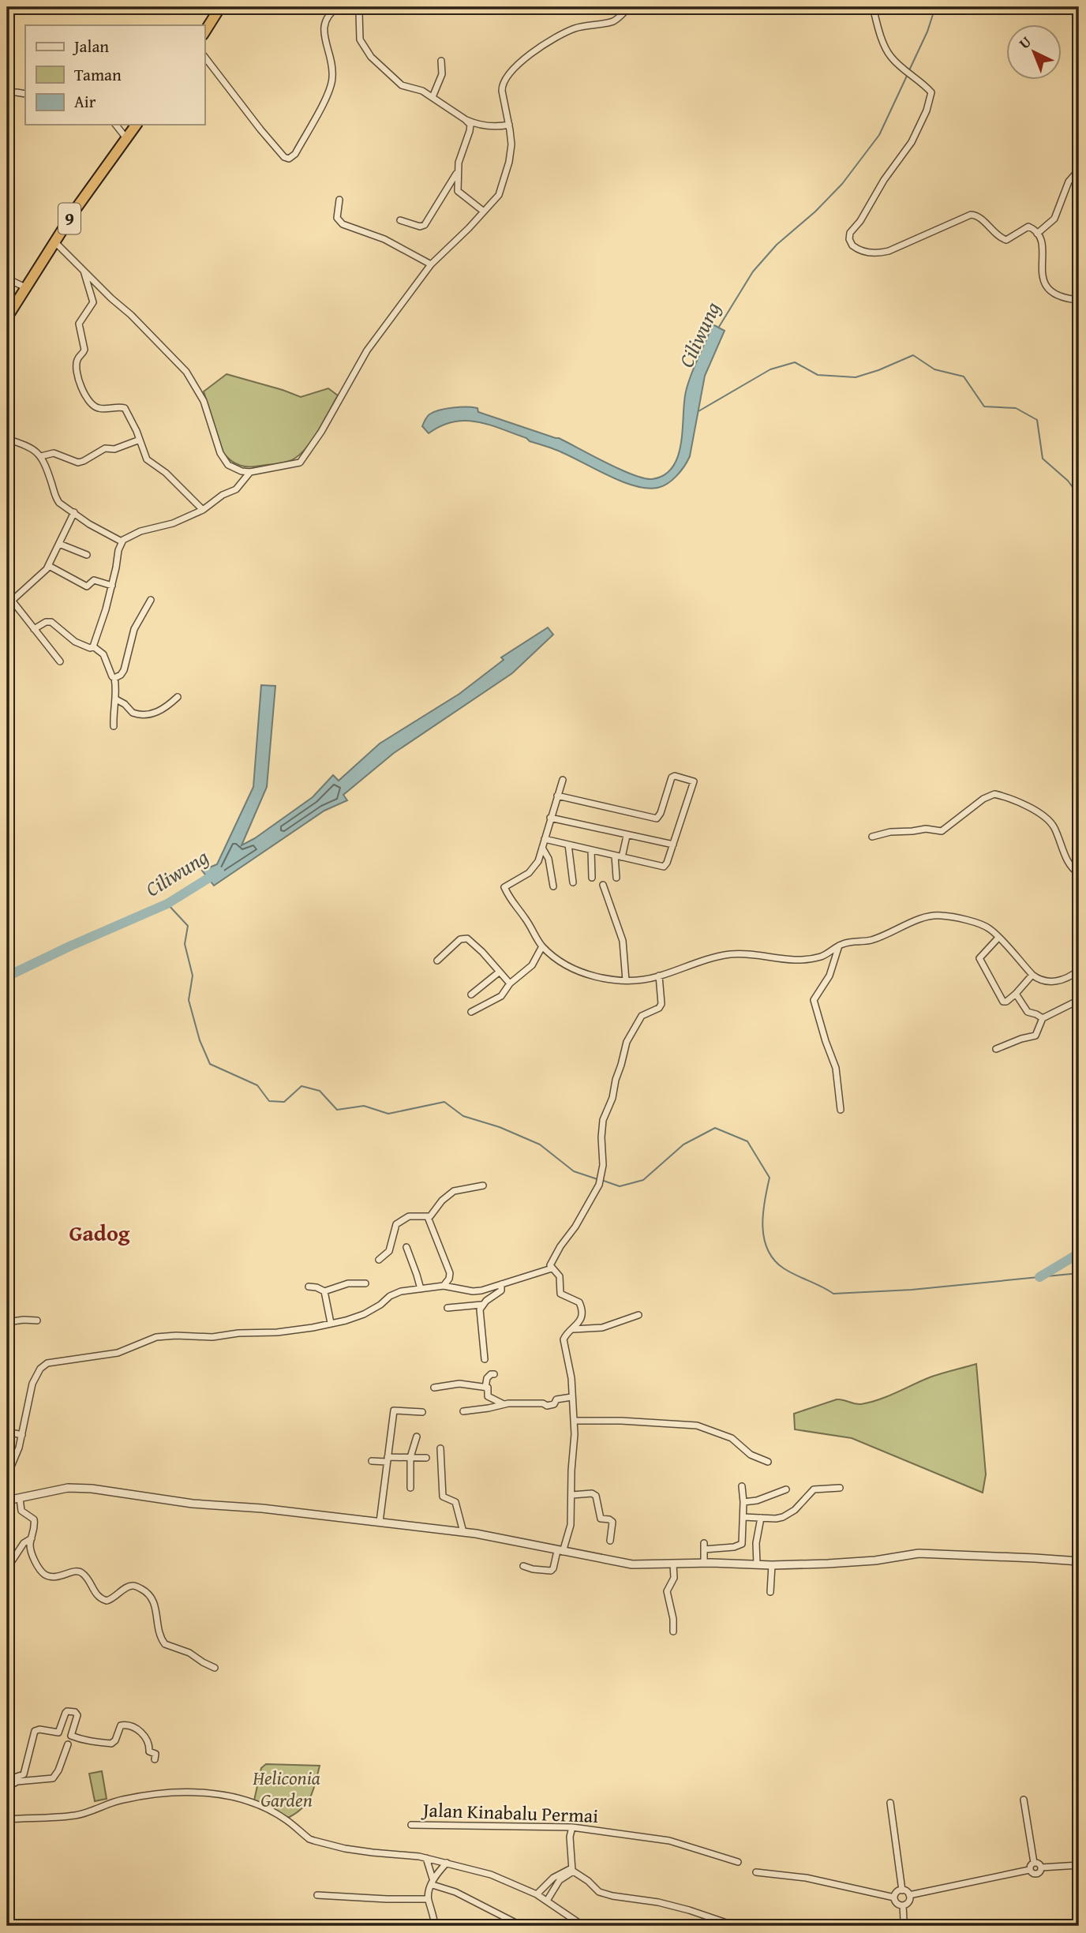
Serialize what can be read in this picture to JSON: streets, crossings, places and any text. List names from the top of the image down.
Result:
{
  "streets": {
    "highway": ["9"],
    "street": ["Jalan Kinabalu Permai"]
  },
  "districts": ["Gadog"],
  "water": ["Ciliwung"],
  "parks": ["Heliconia Garden"],
  "legend": ["Jalan", "Taman", "Air"],
  "north": "top left"
}
